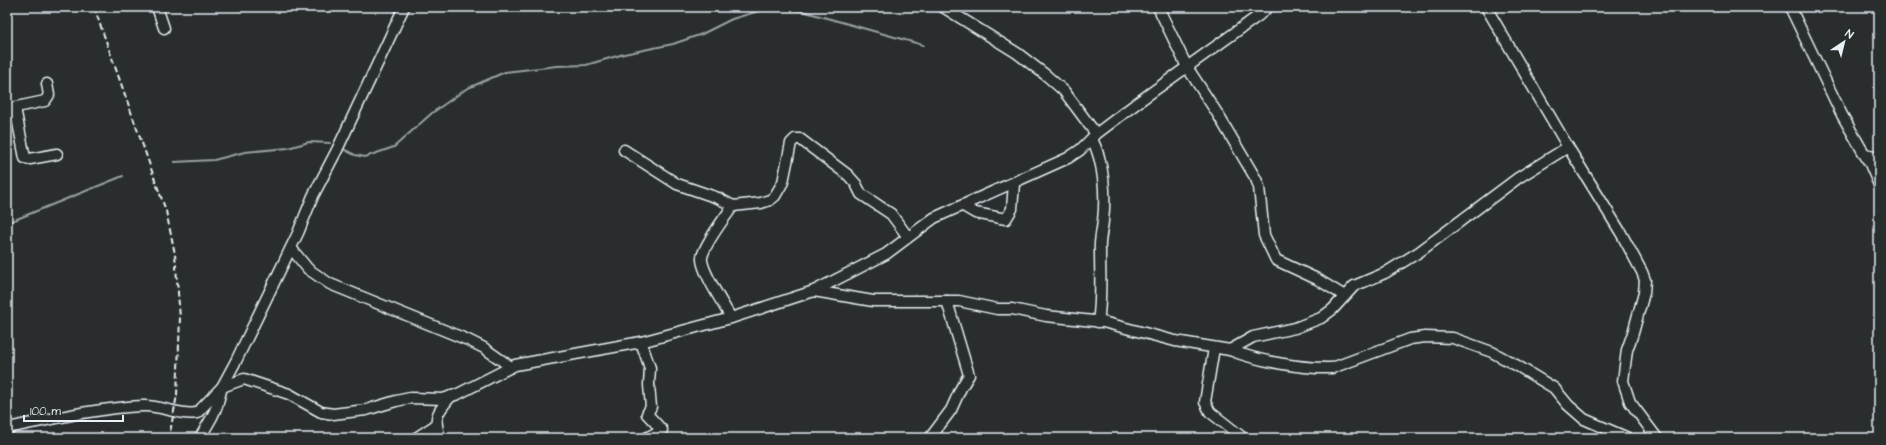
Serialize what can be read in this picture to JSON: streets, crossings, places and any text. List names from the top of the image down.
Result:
{
  "scale_bar": "100 m",
  "north": "top right"
}
